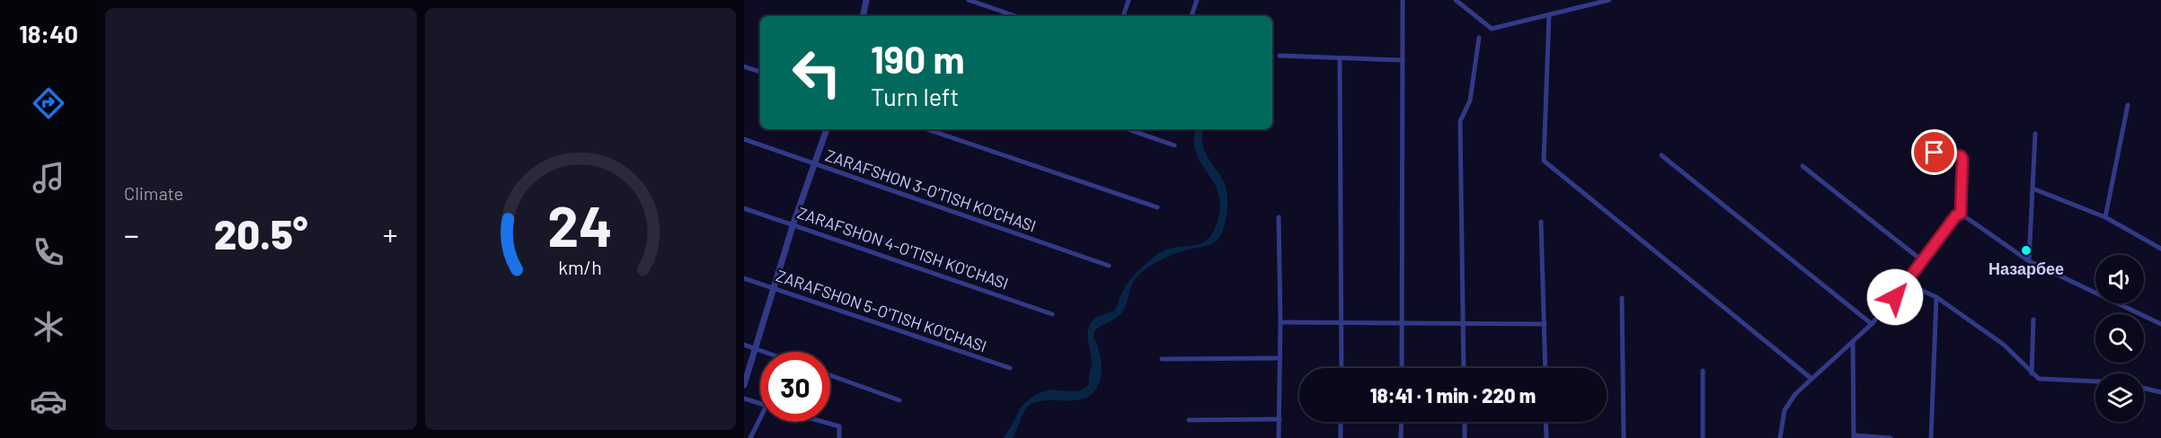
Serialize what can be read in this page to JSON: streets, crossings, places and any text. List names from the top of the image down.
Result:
{
  "streets": {
    "street": ["ZARAFSHON 3-O'TISH KO'CHASI", "ZARAFSHON 4-O'TISH KO'CHASI", "ZARAFSHON 5-O'TISH KO'CHASI"]
  },
  "places": ["Назарбее"],
  "page": {
    "tabs": "18:40",
    "tile": "Climate",
    "turn": ["190 m", "Turn left"],
    "heat": ["−", "20.5°", "+"],
    "limit": "30",
    "trip": "18:41 · 1 min · 220 m",
    "gauge": ["24", "km/h"]
  }
}
